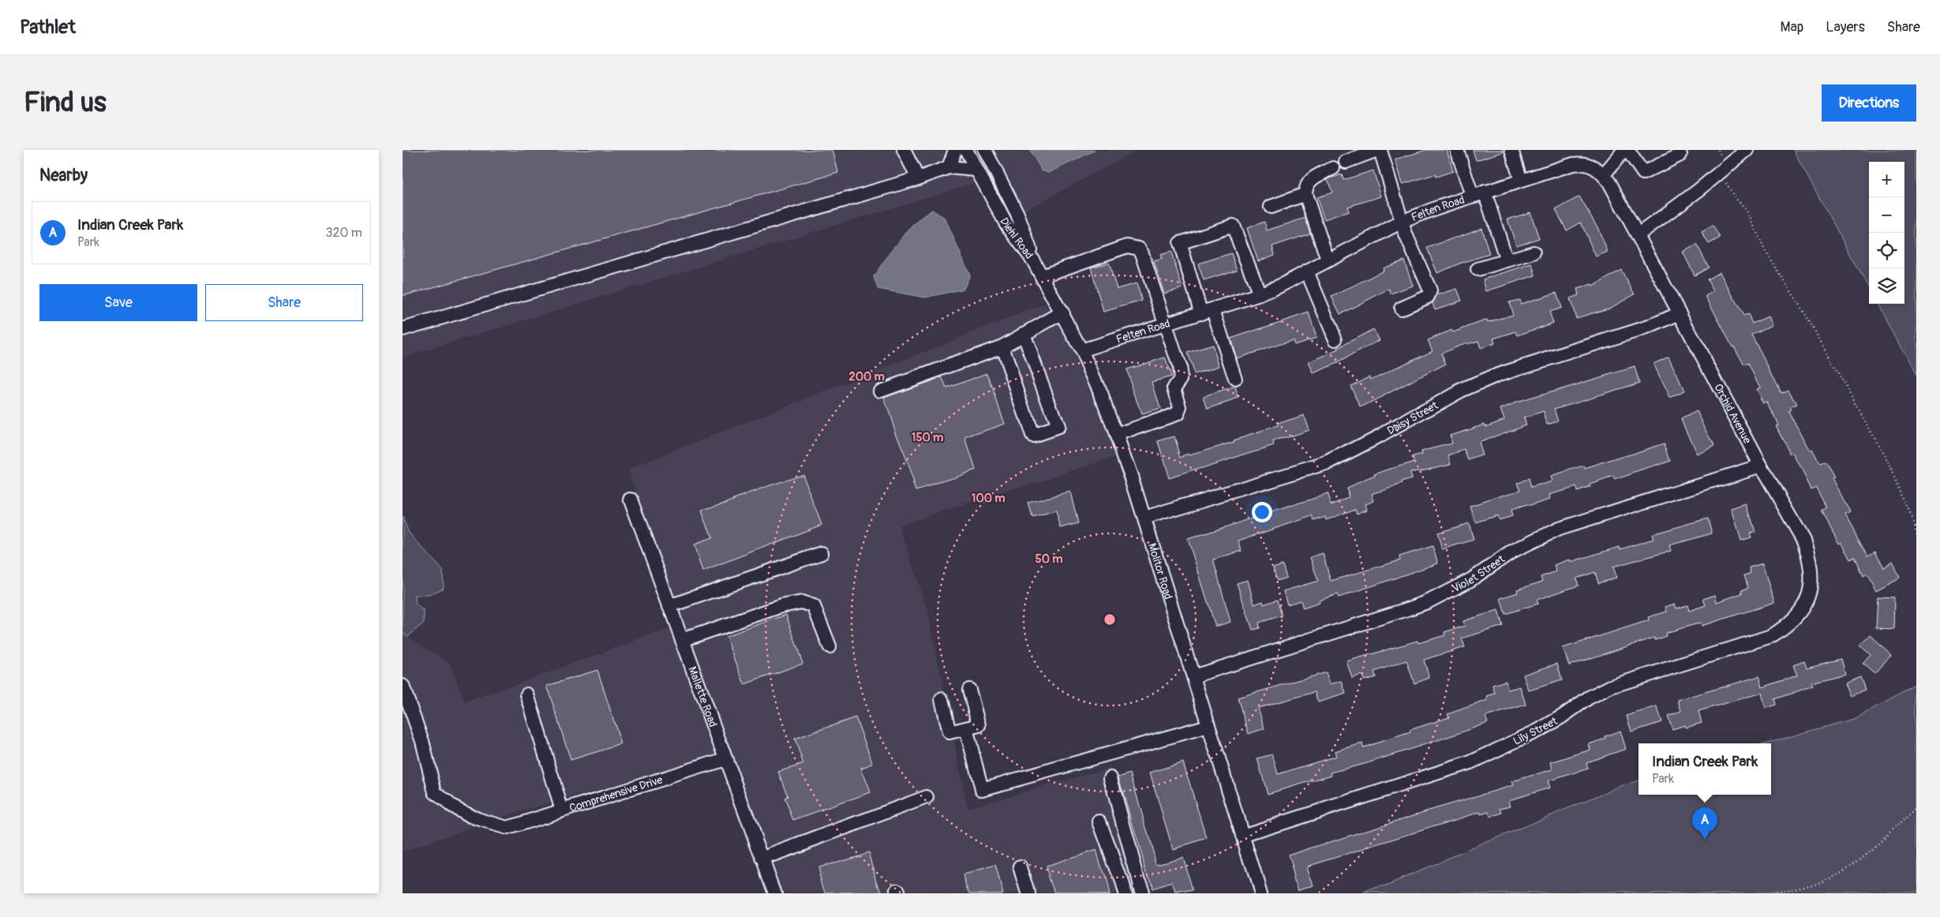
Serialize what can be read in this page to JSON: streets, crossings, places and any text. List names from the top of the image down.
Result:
{
  "streets": {
    "street": [
      "Felten Road",
      "Diehl Road",
      "Orchid Avenue",
      "Daisy Street",
      "Molitor Road",
      "Violet Street",
      "Mallette Road",
      "Lily Street",
      "Comprehensive Drive"
    ]
  },
  "crossings": [
    ["Felten Road", "Orchid Avenue"],
    ["Felten Road", "Molitor Road"],
    ["Diehl Road", "Molitor Road"],
    ["Orchid Avenue", "Daisy Street"],
    ["Orchid Avenue", "Violet Street"],
    ["Orchid Avenue", "Lily Street"],
    ["Daisy Street", "Molitor Road"],
    ["Molitor Road", "Violet Street"],
    ["Molitor Road", "Lily Street"],
    ["Mallette Road", "Comprehensive Drive"]
  ],
  "page": {
    "header": "Pathlet",
    "nav": ["Map", "Layers", "Share"],
    "buttons": [
      "Directions",
      ["Save", "Share"]
    ],
    "title": "Find us",
    "heading": "Nearby",
    "map_buttons": ["+", "−"],
    "list": [
      {
        "mark": "A",
        "name": "Indian Creek Park",
        "note": "Park",
        "value": "320 m"
      }
    ],
    "popup": ["Indian Creek Park", "Park"],
    "pins": "A"
  },
  "rings": [
    "200 m",
    "150 m",
    "100 m",
    "50 m"
  ]
}
